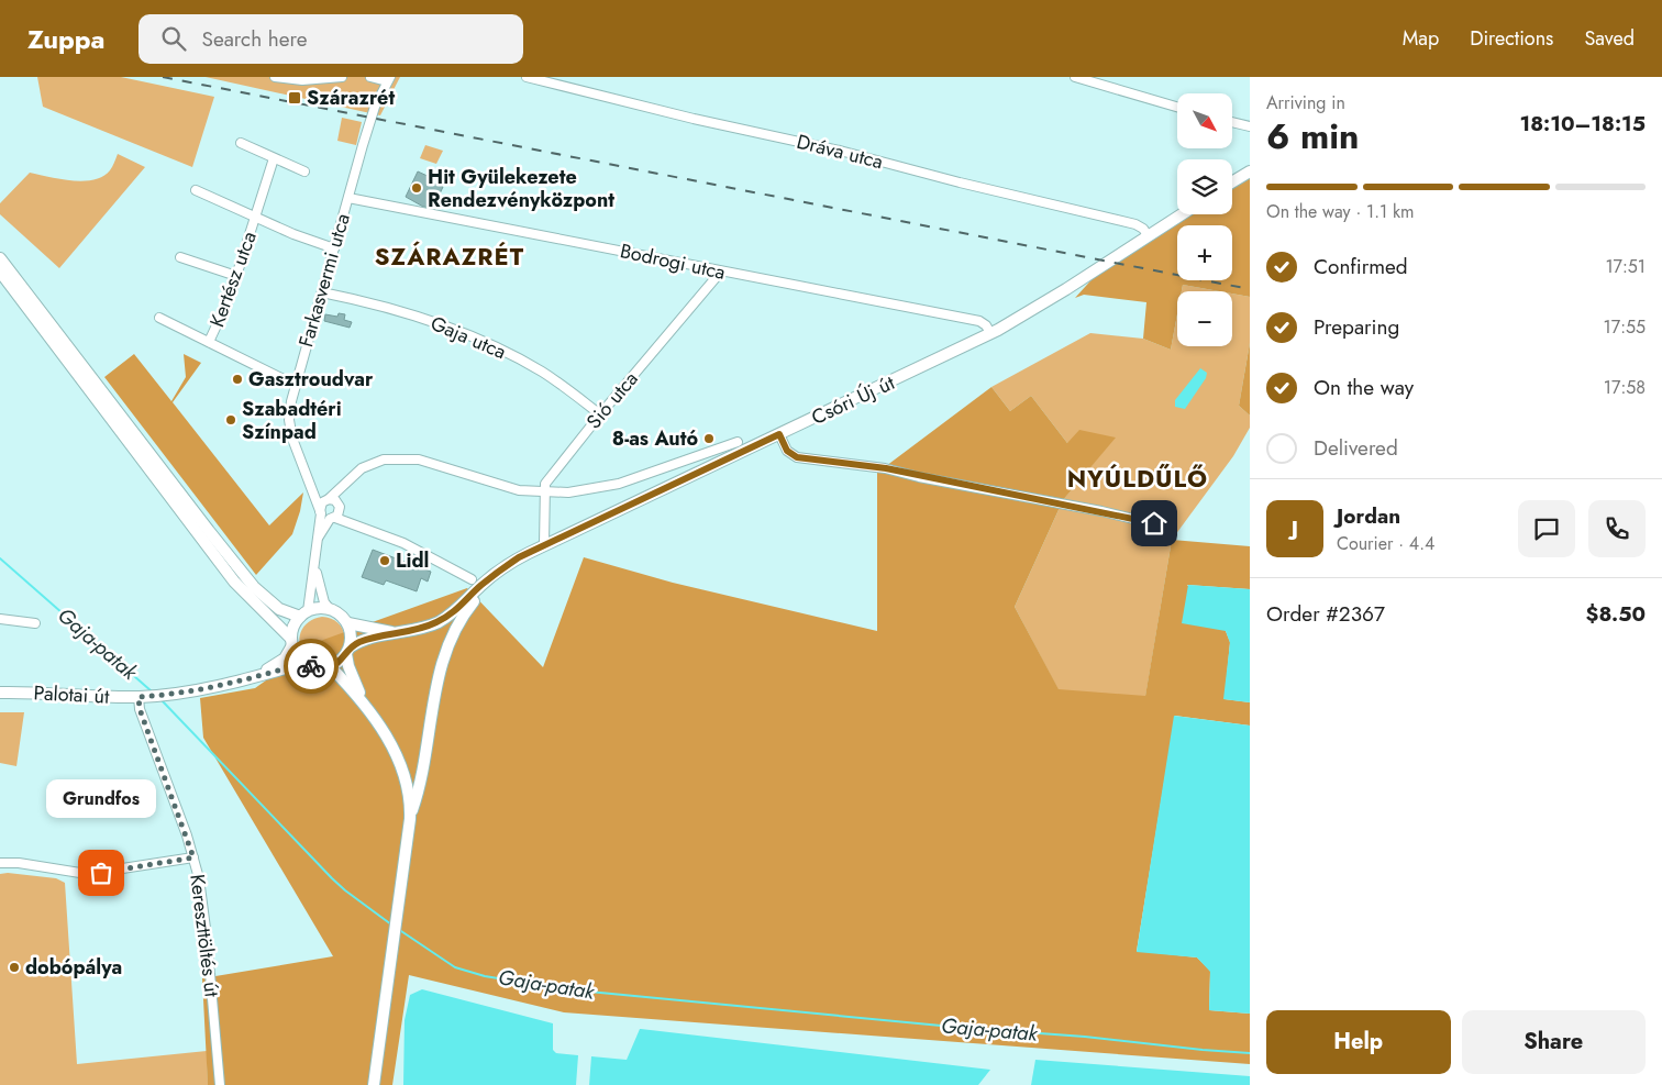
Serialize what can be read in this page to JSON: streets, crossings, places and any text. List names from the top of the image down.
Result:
{
  "streets": {
    "main road": ["Csóri Új út", "Palotai út"],
    "street": [
      "Dráva utca",
      "Bodrogi utca",
      "Kertész utca",
      "Farkasvermi utca",
      "Gaja utca",
      "Sió utca",
      "Kereszttöltés út"
    ]
  },
  "crossings": [
    ["Dráva utca", "Csóri Új út"],
    ["Bodrogi utca", "Farkasvermi utca"],
    ["Bodrogi utca", "Sió utca"],
    ["Bodrogi utca", "Csóri Új út"],
    ["Kertész utca", "Farkasvermi utca"],
    ["Farkasvermi utca", "Gaja utca"],
    ["Gaja utca", "Sió utca"],
    ["Sió utca", "Csóri Új út"],
    ["Palotai út", "Kereszttöltés út"]
  ],
  "districts": ["SZÁRAZRÉT", "NYÚLDŰLŐ"],
  "water": ["Gaja-patak"],
  "places": {
    "transit": ["Szárazrét"],
    "other": [
      "Hit Gyülekezete Rendezvényközpont",
      "Gasztroudvar",
      "Szabadtéri Színpad",
      "8-as Autó",
      "Lidl",
      "Grundfos",
      "dobópálya"
    ]
  },
  "north": "bottom right",
  "page": {
    "header": "Zuppa",
    "search": "Search here",
    "nav": ["Map", "Directions", "Saved"],
    "heading": ["6 min", "Arriving in", "18:10–18:15"],
    "panel": [
      "Jordan",
      "Courier · 4.4",
      "Order #2367",
      "$8.50"
    ],
    "map_buttons": ["+", "−"],
    "bar": "On the way · 1.1 km",
    "list": [
      ["Confirmed", "17:51"],
      ["Preparing", "17:55"],
      ["On the way", "17:58"],
      "Delivered"
    ],
    "round": "J",
    "bubble": "Grundfos",
    "buttons": ["Help", "Share"]
  }
}
